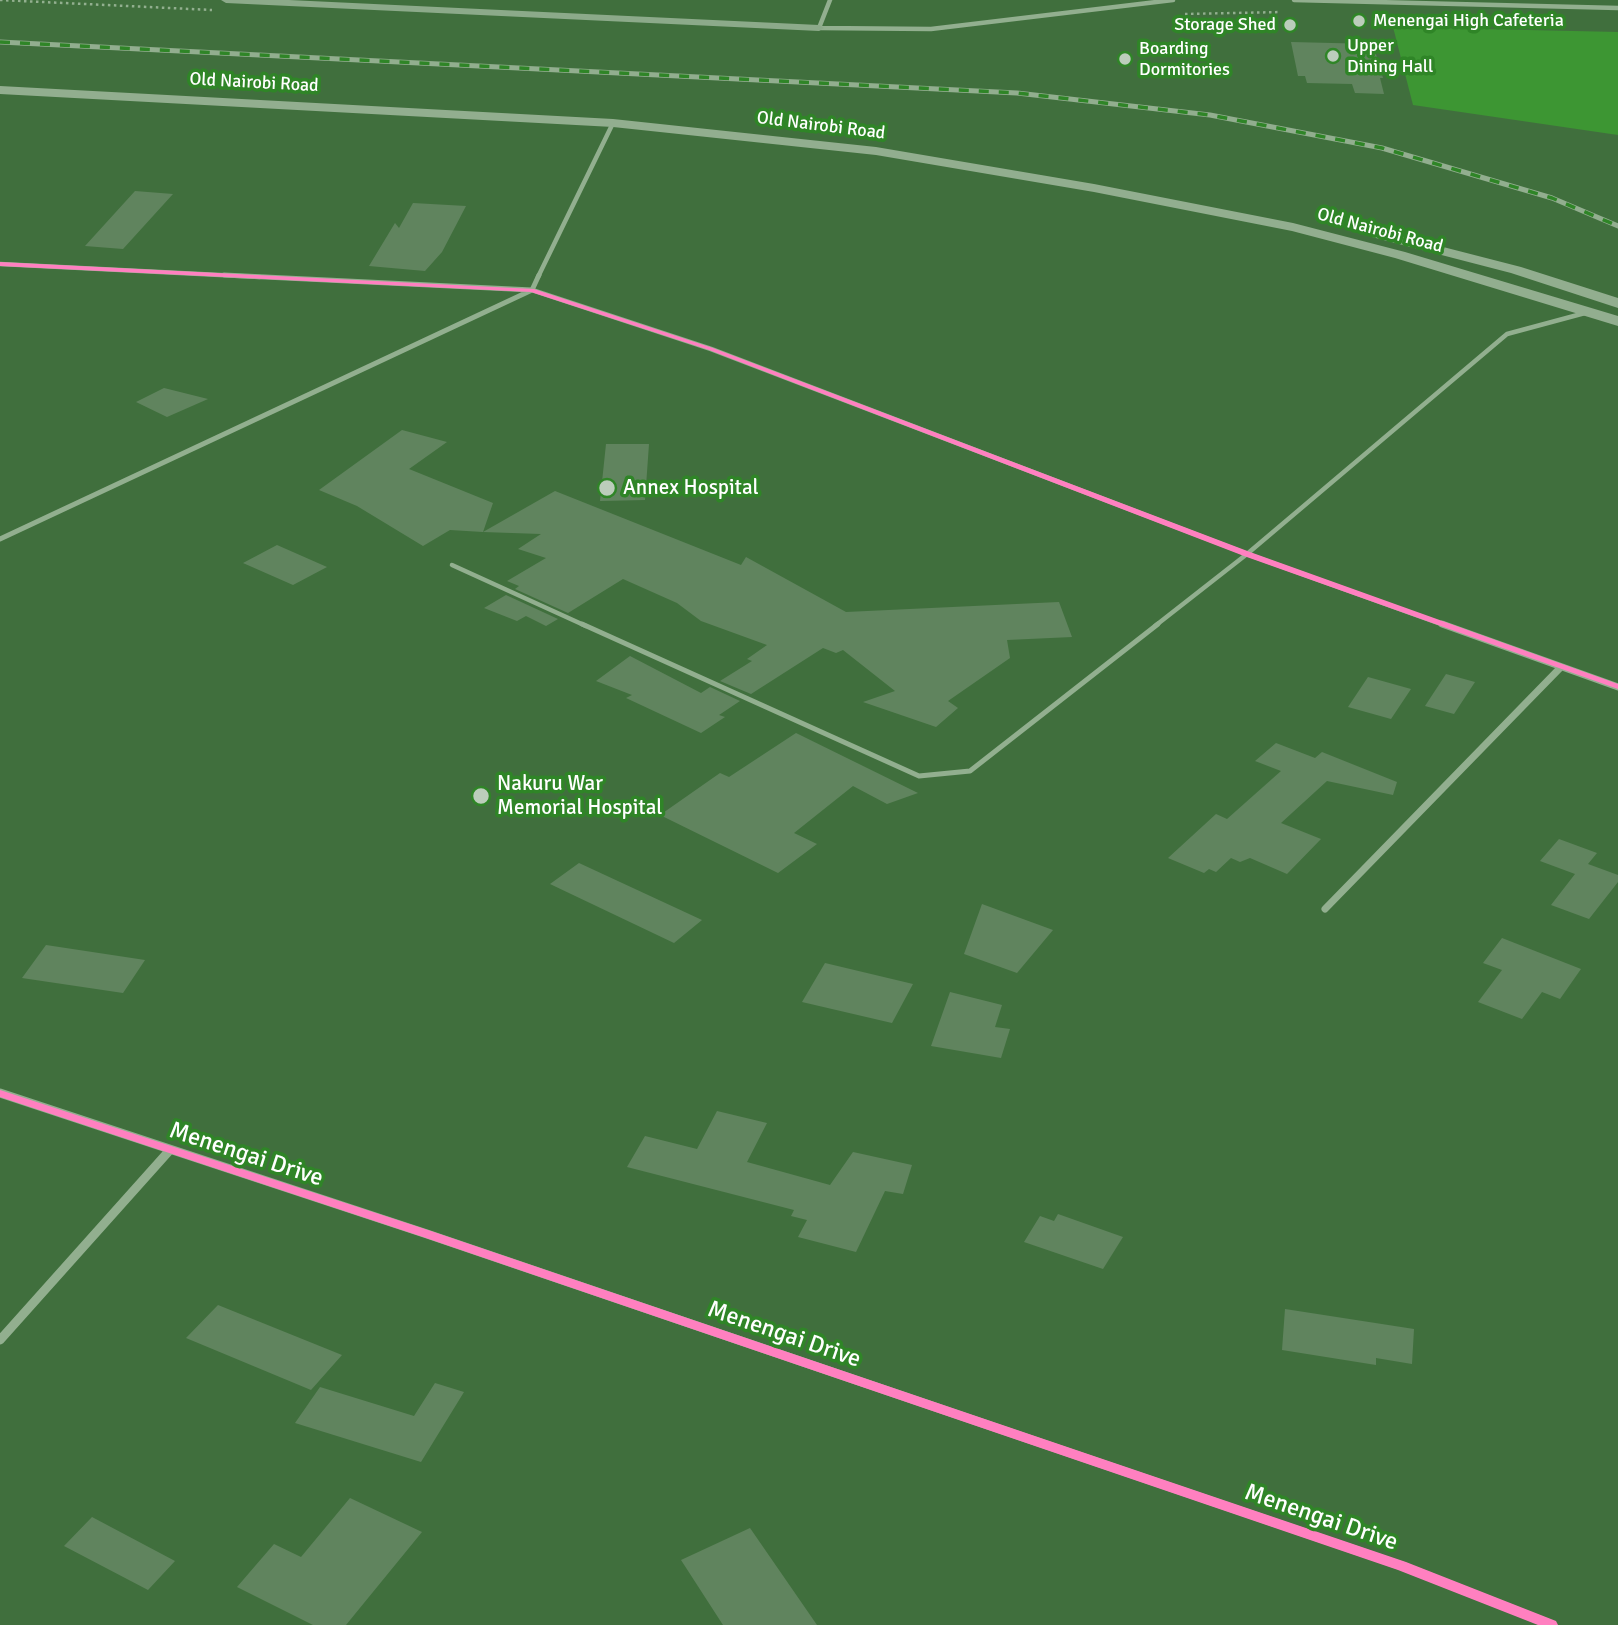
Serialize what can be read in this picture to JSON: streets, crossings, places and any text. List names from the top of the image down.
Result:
{
  "streets": {
    "highway": ["Old Nairobi Road"],
    "street": ["Menengai Drive"]
  },
  "places": [
    "Menengai High Cafeteria",
    "Storage Shed",
    "Upper Dining Hall",
    "Boarding Dormitories",
    "Annex Hospital",
    "Nakuru War Memorial Hospital"
  ]
}
